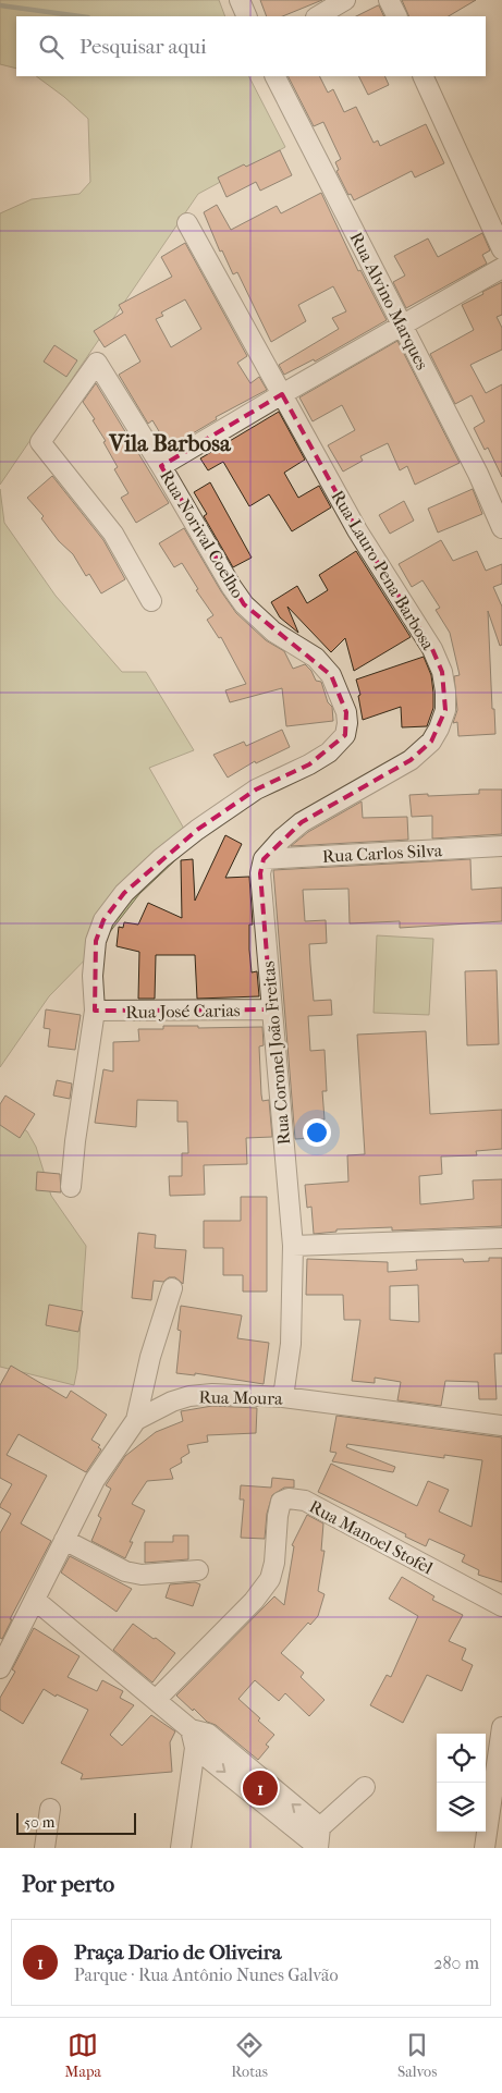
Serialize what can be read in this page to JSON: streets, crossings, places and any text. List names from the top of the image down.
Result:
{
  "streets": {
    "street": [
      "Rua Alvino Marques",
      "Rua Norival Coelho",
      "Rua Lauro Pena Barbosa",
      "Rua Carlos Silva",
      "Rua José Carias",
      "Rua Coronel João Freitas",
      "Rua Moura",
      "Rua Manoel Stofel"
    ]
  },
  "crossings": [
    ["Rua Norival Coelho", "Rua José Carias"],
    ["Rua Lauro Pena Barbosa", "Rua Carlos Silva"],
    ["Rua Lauro Pena Barbosa", "Rua Coronel João Freitas"],
    ["Rua Carlos Silva", "Rua Coronel João Freitas"],
    ["Rua José Carias", "Rua Coronel João Freitas"],
    ["Rua Coronel João Freitas", "Rua Moura"]
  ],
  "districts": ["Vila Barbosa"],
  "scale_bar": "50 m",
  "page": {
    "search": "Pesquisar aqui",
    "pins": "1",
    "scale": "50 m",
    "heading": "Por perto",
    "list": [
      {
        "mark": "1",
        "name": "Praça Dario de Oliveira",
        "note": "Parque · Rua Antônio Nunes Galvão",
        "value": "280 m"
      }
    ],
    "nav": ["Mapa", "Rotas", "Salvos"]
  }
}
